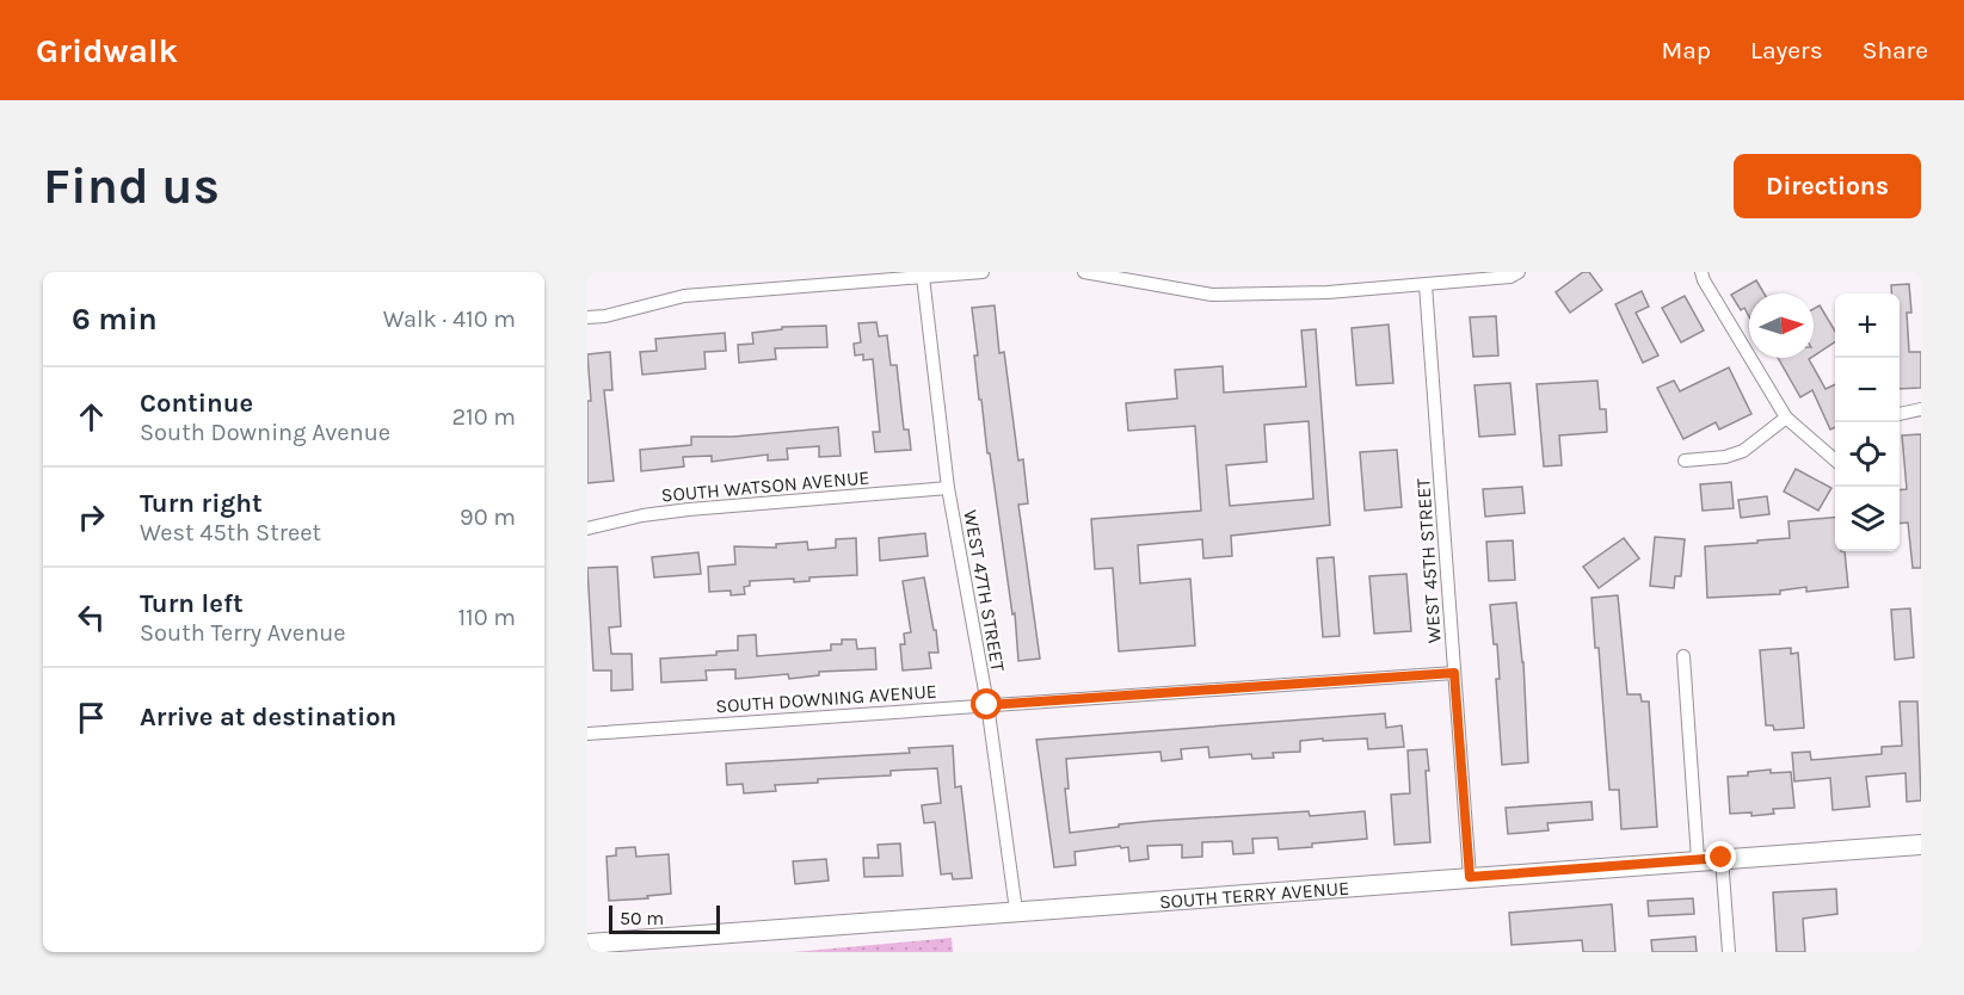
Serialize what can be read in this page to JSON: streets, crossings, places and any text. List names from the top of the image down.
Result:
{
  "streets": {
    "street": [
      "SOUTH WATSON AVENUE",
      "WEST 45TH STREET",
      "WEST 47TH STREET",
      "SOUTH DOWNING AVENUE",
      "SOUTH TERRY AVENUE"
    ]
  },
  "crossings": [
    ["SOUTH WATSON AVENUE", "WEST 47TH STREET"],
    ["WEST 45TH STREET", "SOUTH DOWNING AVENUE"],
    ["WEST 45TH STREET", "SOUTH TERRY AVENUE"],
    ["WEST 47TH STREET", "SOUTH DOWNING AVENUE"],
    ["WEST 47TH STREET", "SOUTH TERRY AVENUE"]
  ],
  "scale_bar": "50 m",
  "north": "right",
  "page": {
    "header": "Gridwalk",
    "nav": ["Map", "Layers", "Share"],
    "buttons": "Directions",
    "title": "Find us",
    "heading": ["6 min", "Walk · 410 m"],
    "map_buttons": ["+", "−"],
    "list": [
      ["Continue", "South Downing Avenue", "210 m"],
      ["Turn right", "West 45th Street", "90 m"],
      ["Turn left", "South Terry Avenue", "110 m"],
      "Arrive at destination"
    ],
    "scale": "50 m"
  }
}
